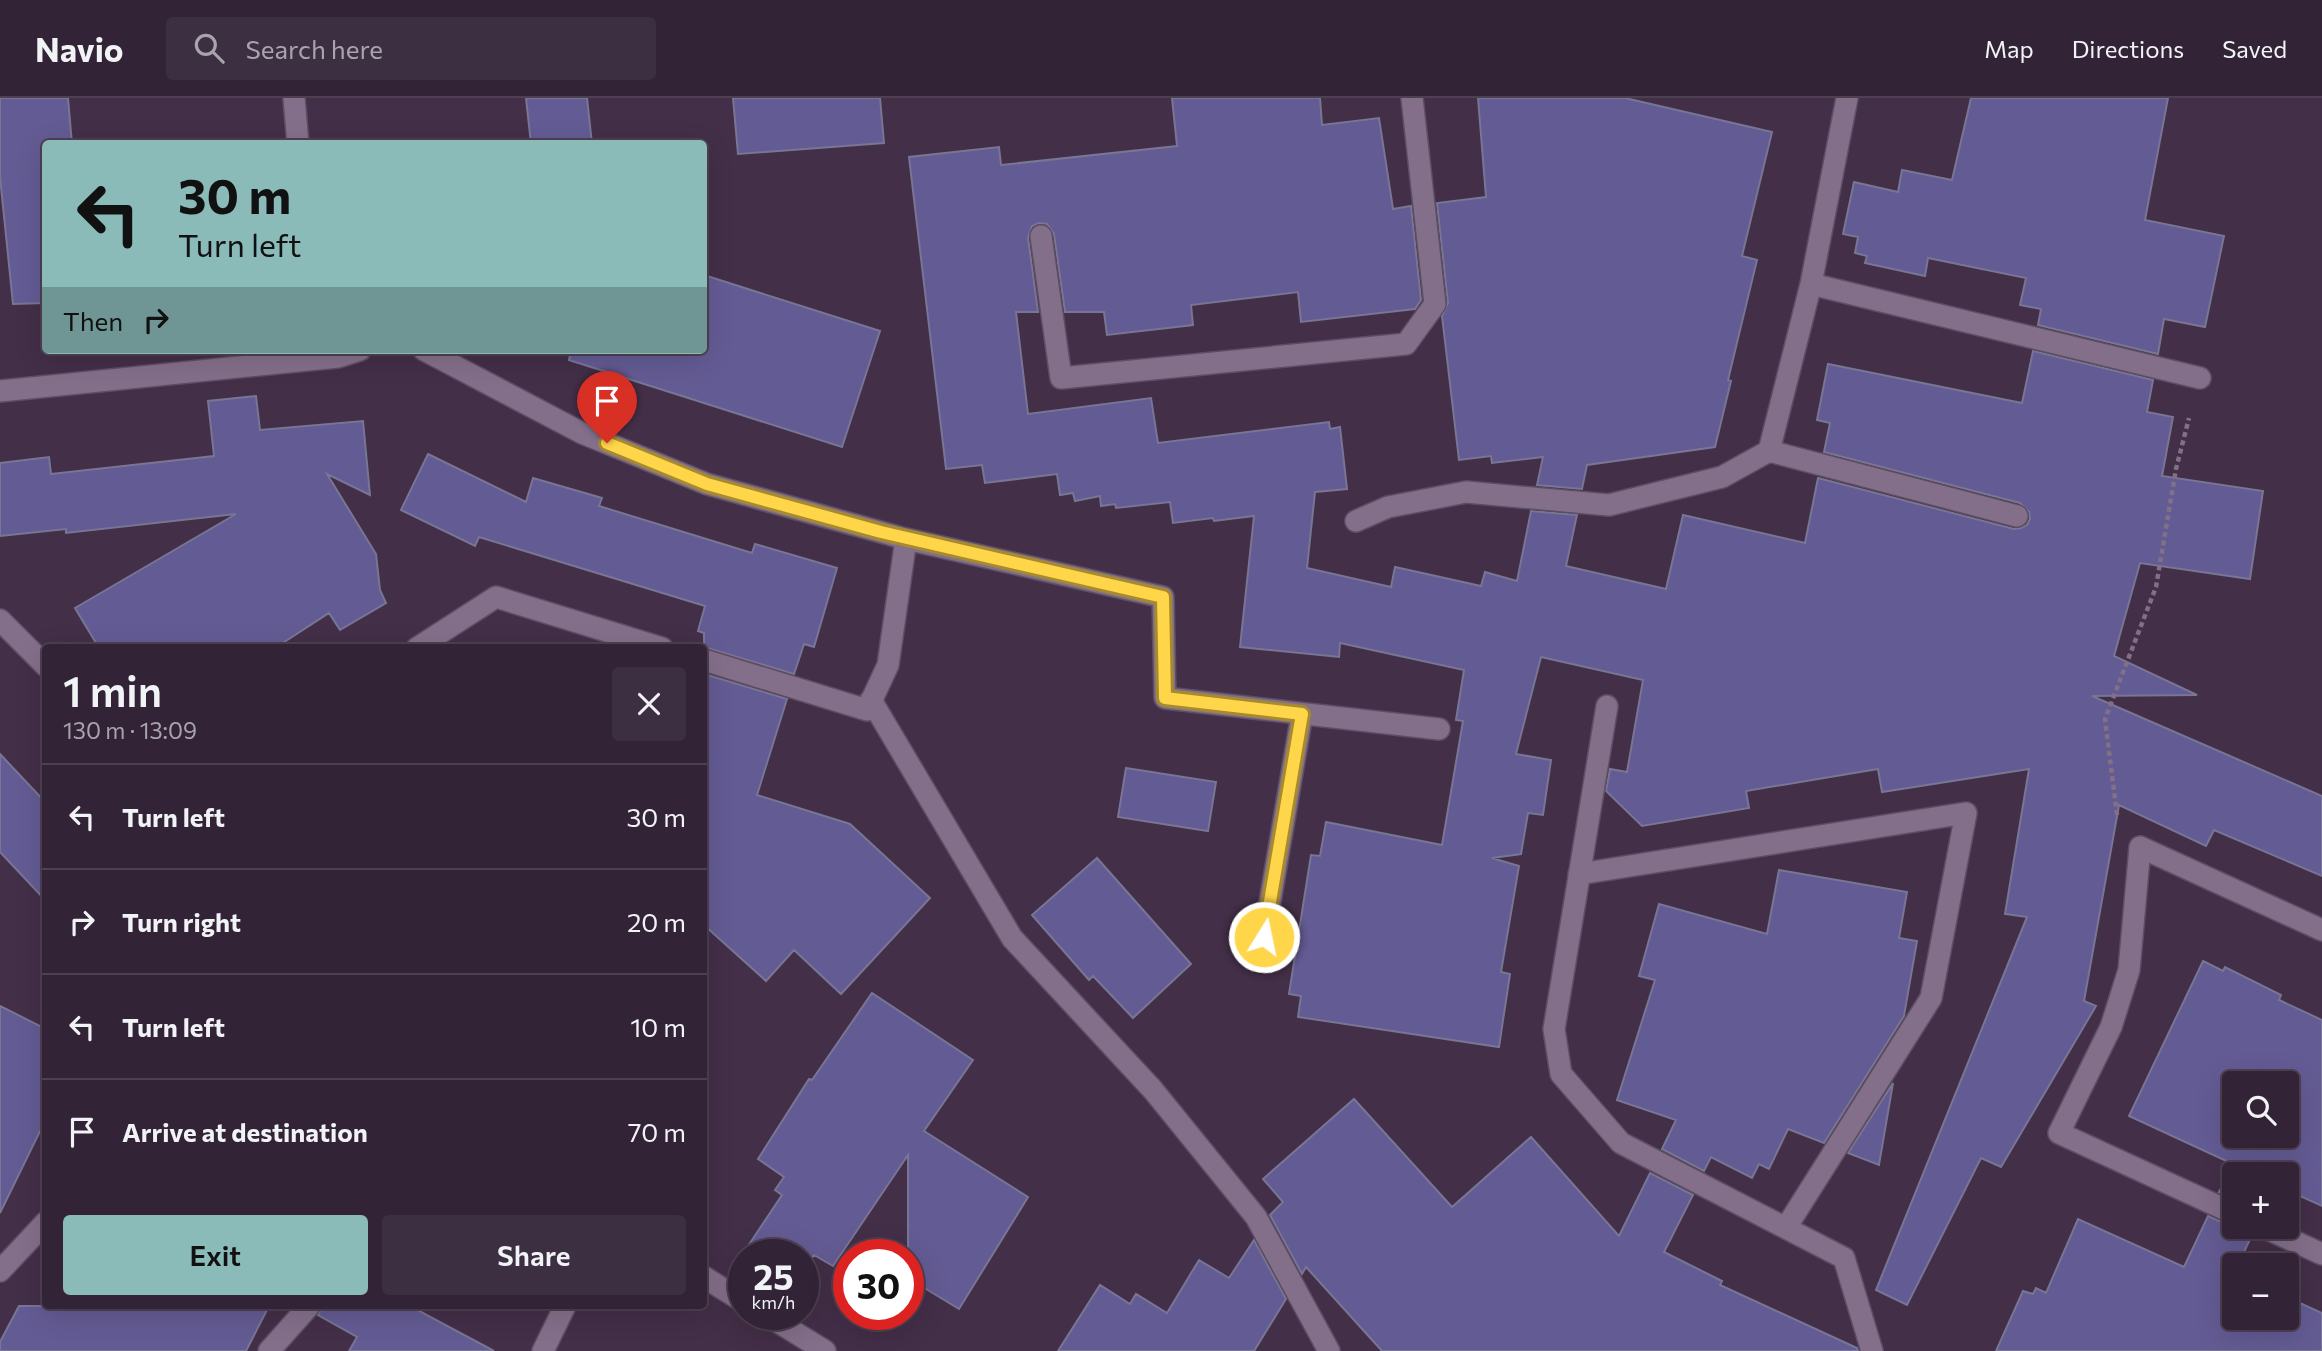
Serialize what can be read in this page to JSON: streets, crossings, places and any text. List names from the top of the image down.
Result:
{
  "page": {
    "header": "Navio",
    "search": "Search here",
    "nav": ["Map", "Directions", "Saved"],
    "turn": ["30 m", "Turn left"],
    "then": "Then",
    "heading": ["1 min", "130 m · 13:09"],
    "list": [
      {
        "name": "Turn left",
        "value": "30 m"
      },
      {
        "name": "Turn right",
        "value": "20 m"
      },
      {
        "name": "Turn left",
        "value": "10 m"
      },
      {
        "name": "Arrive at destination",
        "value": "70 m"
      }
    ],
    "map_buttons": ["+", "−"],
    "buttons": ["Exit", "Share"],
    "speed": "25 km/h",
    "limit": "30"
  }
}
